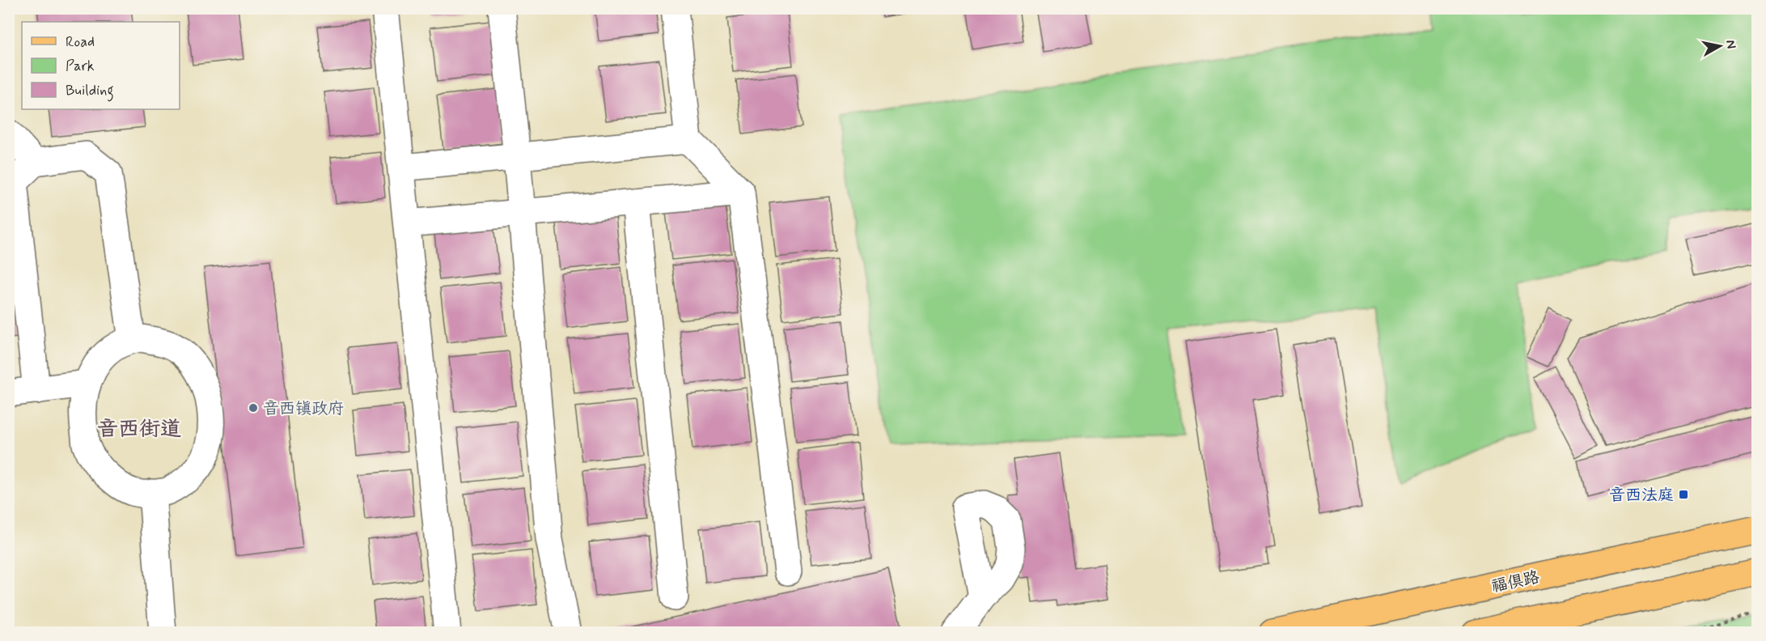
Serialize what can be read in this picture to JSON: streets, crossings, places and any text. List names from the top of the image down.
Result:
{
  "streets": {
    "main road": ["福俱路"]
  },
  "districts": ["音西街道"],
  "places": {
    "other": ["音西镇政府"],
    "transit": ["音西法庭"]
  },
  "legend": ["Road", "Park", "Building"],
  "north": "right"
}
